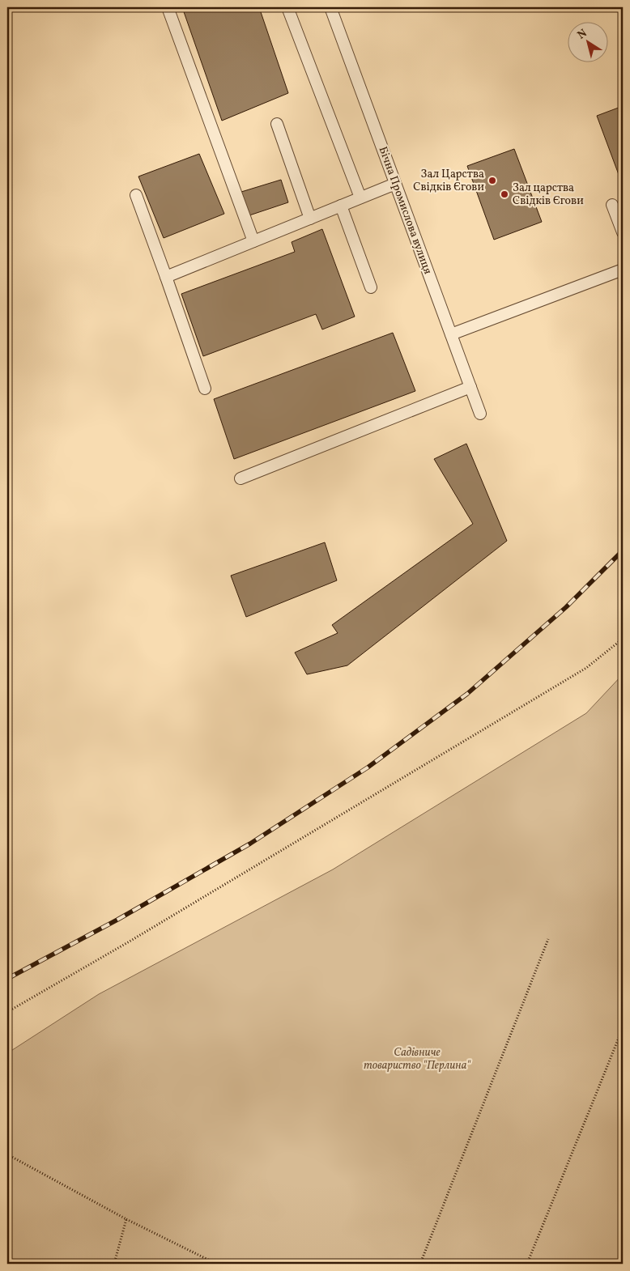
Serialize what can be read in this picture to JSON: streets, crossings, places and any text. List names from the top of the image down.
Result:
{
  "streets": {
    "lane": ["Бічна Промислова вулиця"]
  },
  "parks": ["Садівниче товариство \"Перлина\""],
  "places": ["Зал Царства Свідків Єгови", "Зал царства Свідків Єгови"],
  "north": "top left"
}
